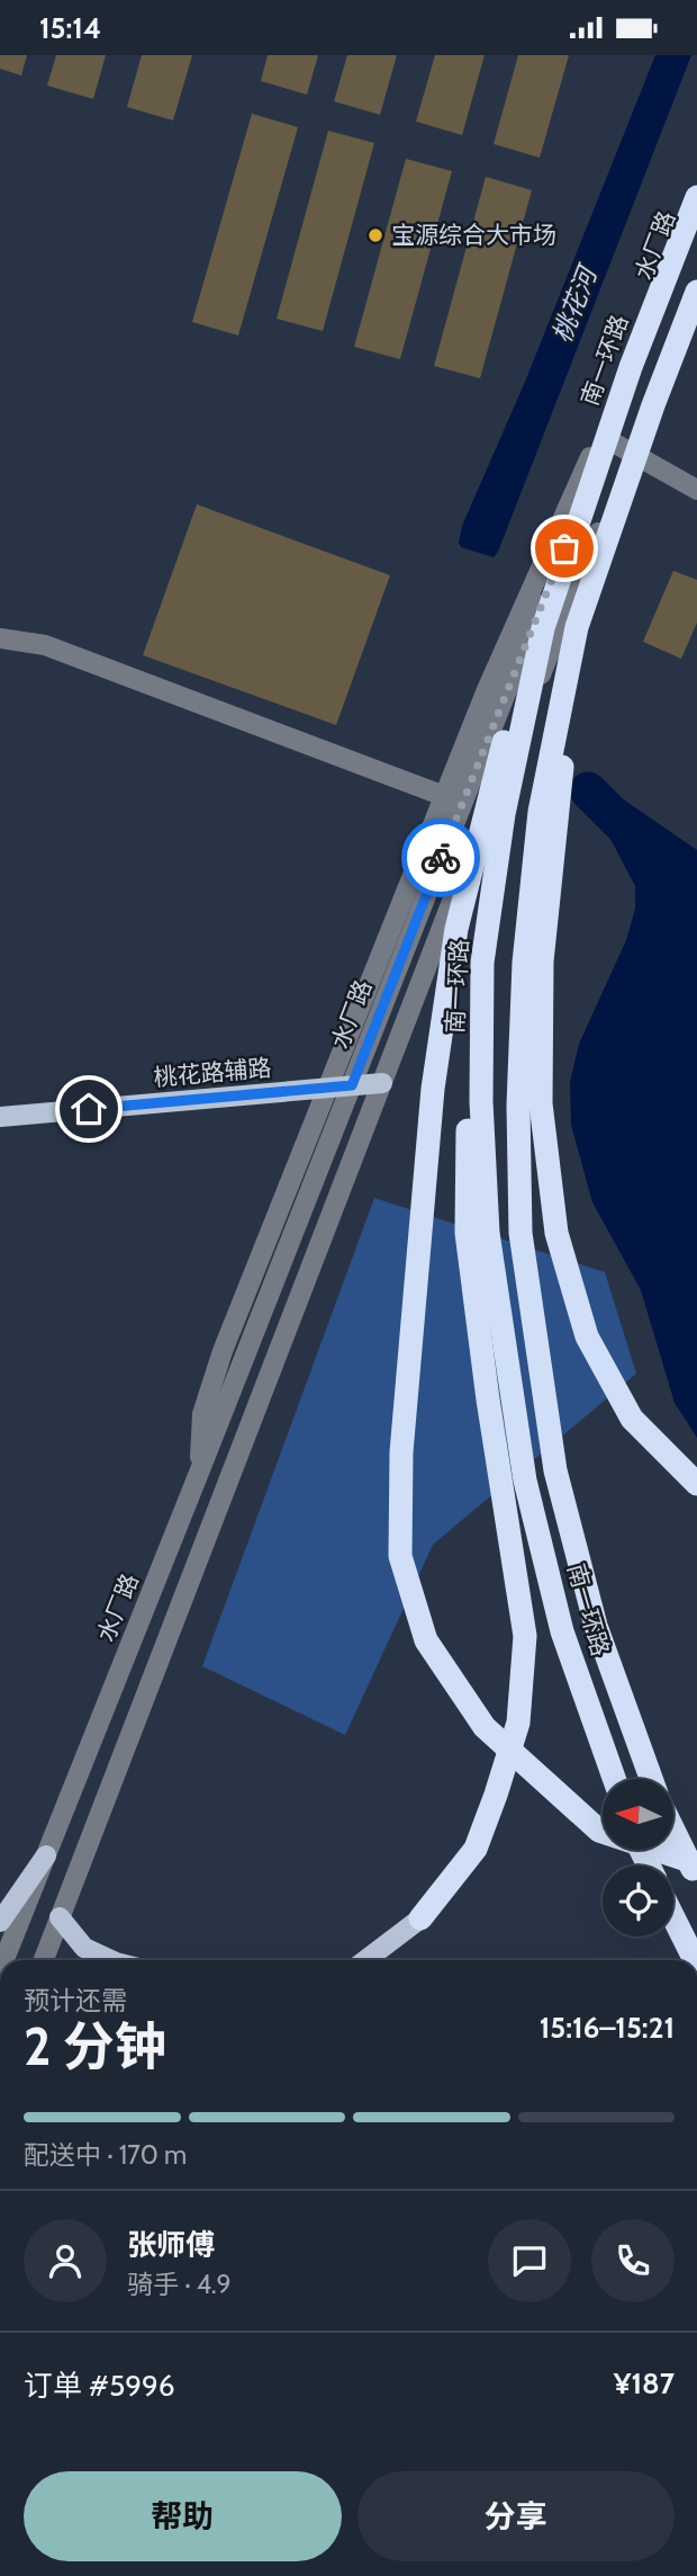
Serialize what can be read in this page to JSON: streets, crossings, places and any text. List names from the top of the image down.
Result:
{
  "streets": {
    "highway": ["南一环路"],
    "main road": ["桃花路辅路"],
    "street": ["水厂路"]
  },
  "crossings": [
    ["水厂路", "桃花路辅路"]
  ],
  "water": ["桃花河"],
  "places": ["宝源综合大市场"],
  "north": "left",
  "page": {
    "status": "15:14",
    "heading": ["2 分钟", "预计还需", "15:16–15:21"],
    "panel": [
      "张师傅",
      "骑手 · 4.9",
      "订单 #5996",
      "¥187"
    ],
    "bar": "配送中 · 170 m",
    "buttons": ["帮助", "分享"]
  }
}
